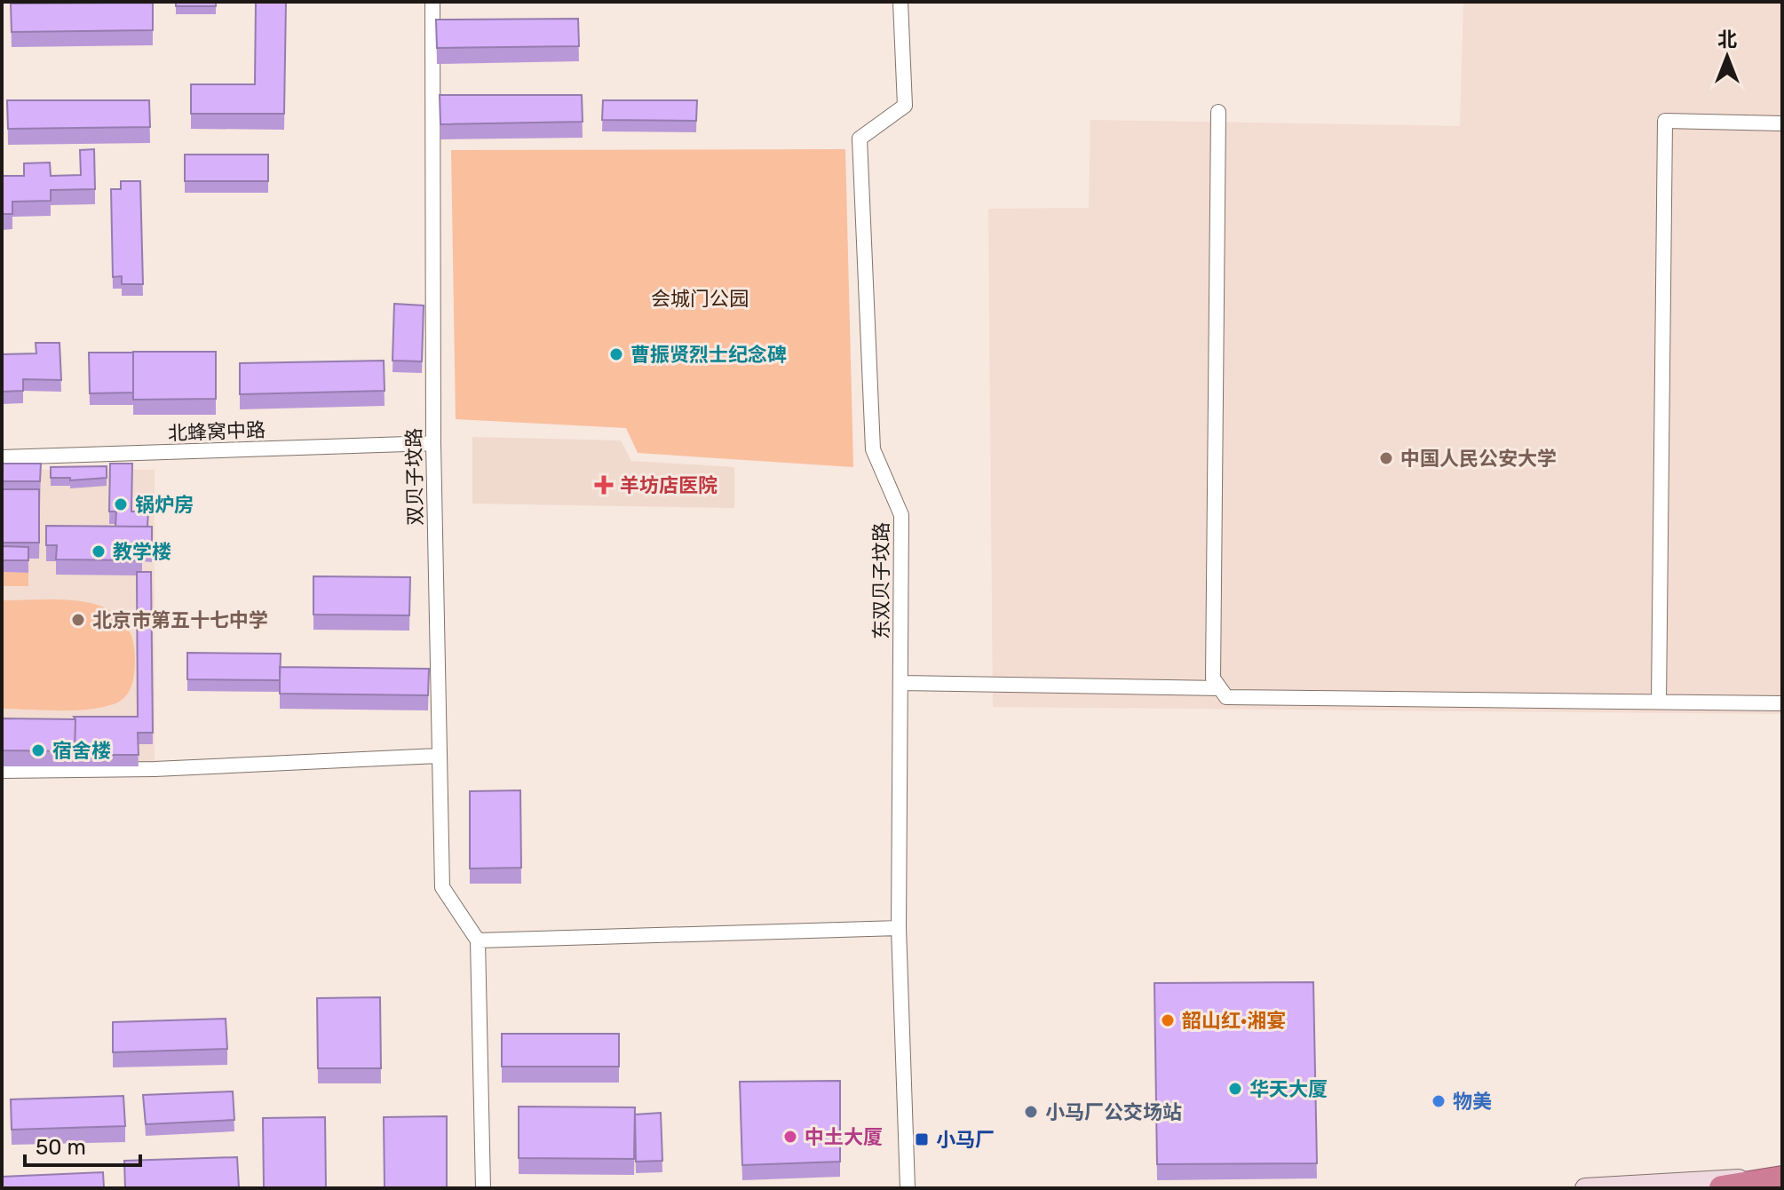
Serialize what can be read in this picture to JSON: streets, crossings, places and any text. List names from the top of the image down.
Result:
{
  "streets": {
    "street": ["北蜂窝中路", "双贝子坟路", "东双贝子坟路"]
  },
  "crossings": [
    ["北蜂窝中路", "双贝子坟路"]
  ],
  "parks": ["会城门公园"],
  "places": {
    "other": [
      "曹振贤烈士纪念碑",
      "中国人民公安大学",
      "锅炉房",
      "教学楼",
      "北京市第五十七中学",
      "宿舍楼",
      "韶山红·湘宴",
      "华天大厦",
      "物美",
      "小马厂公交场站",
      "中土大厦"
    ],
    "health": ["羊坊店医院"],
    "transit": ["小马厂"]
  },
  "scale_bar": "50 m",
  "north": "top"
}
